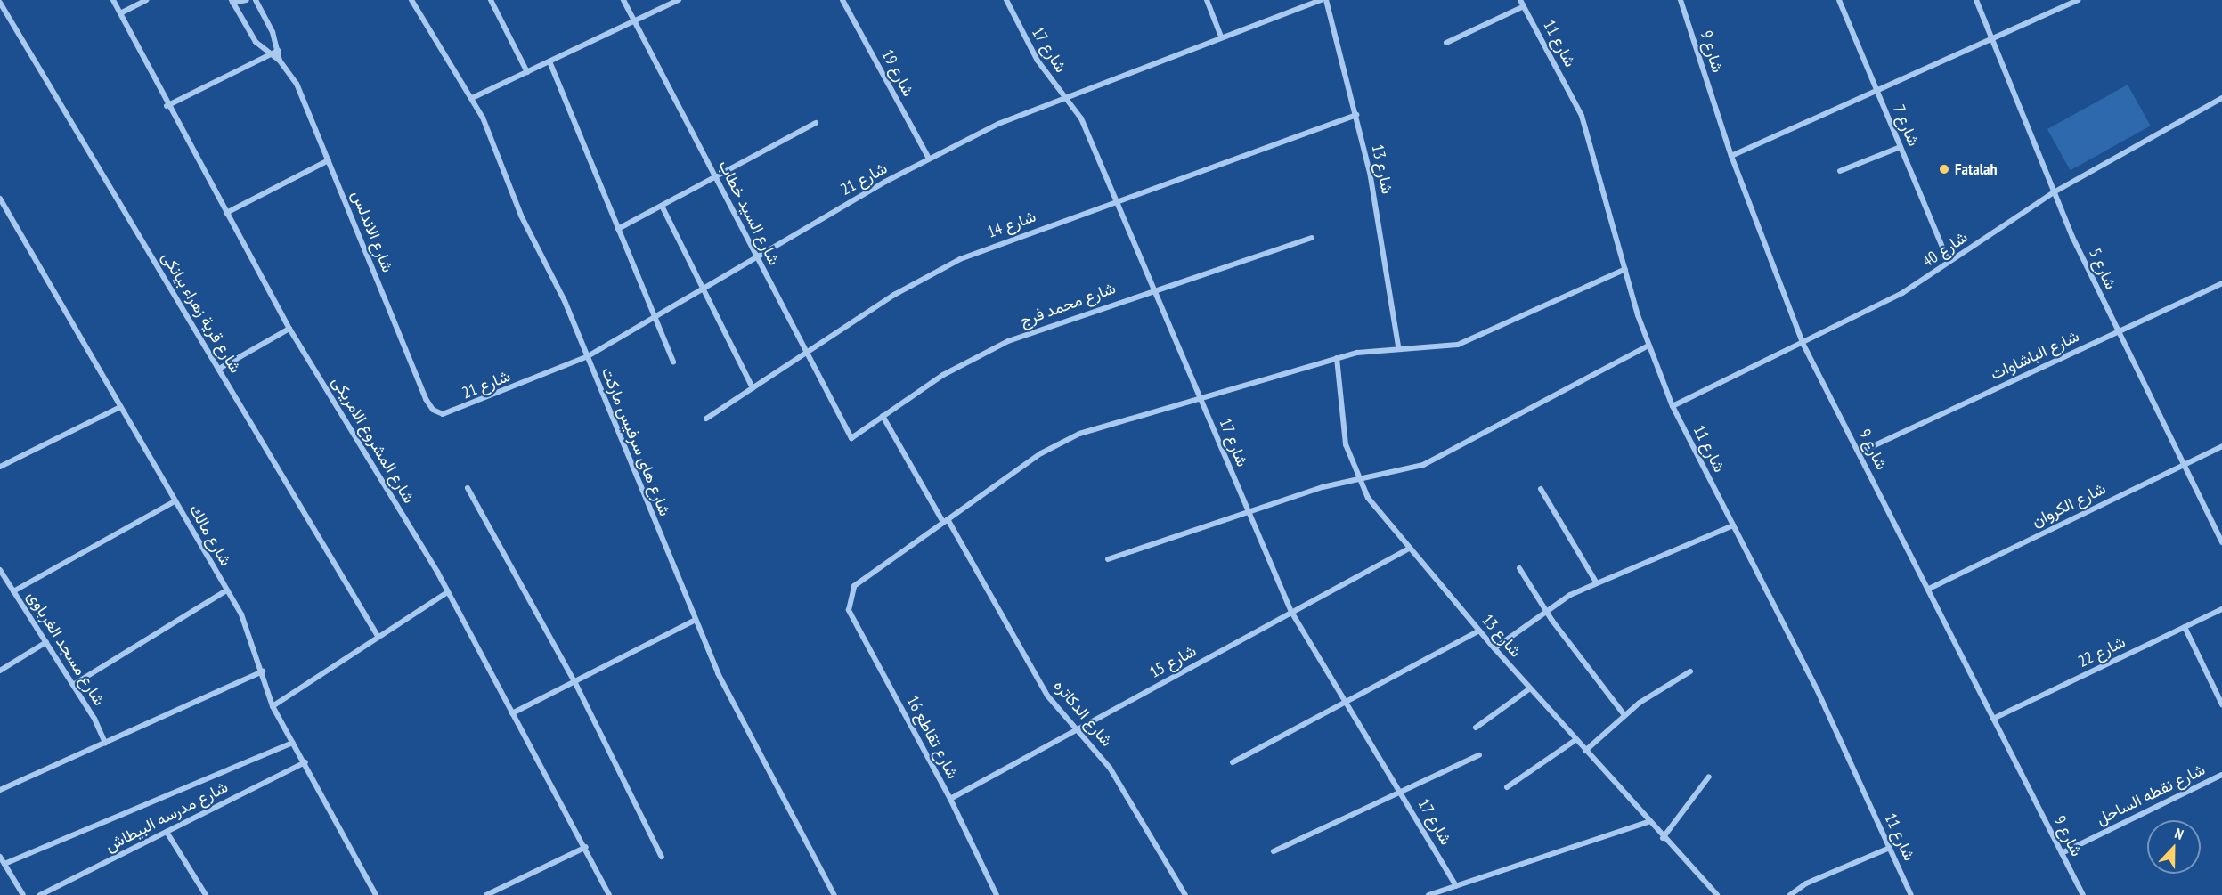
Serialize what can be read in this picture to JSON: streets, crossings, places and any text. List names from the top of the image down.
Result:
{
  "streets": {
    "street": [
      "شارع 11",
      "شارع 17",
      "شارع 9",
      "شارع 19",
      "شارع 7",
      "شارع 13",
      "شارع 21",
      "شارع السيد خطاب",
      "شارع 14",
      "شارع الاندلس",
      "شارع 40",
      "شارع 5",
      "شارع محمد فرج",
      "شارع قرية زهراء بيانكى",
      "شارع الباشاوات",
      "شارع المشروع الامريكى",
      "شارع هاى سرفيس ماركت",
      "شارع الكروان",
      "شارع مالك",
      "شارع مسجد الغرباوى",
      "شارع 22",
      "شارع 15",
      "شارع الدكاتره",
      "شارع تقاطع 16",
      "شارع نقطه الساحل",
      "شارع مدرسه البيطاش"
    ]
  },
  "crossings": [
    ["شارع 11", "شارع 40"],
    ["شارع 17", "شارع 21"],
    ["شارع 17", "شارع 14"],
    ["شارع 17", "شارع محمد فرج"],
    ["شارع 17", "شارع 15"],
    ["شارع 9", "شارع 40"],
    ["شارع 9", "شارع الباشاوات"],
    ["شارع 9", "شارع الكروان"],
    ["شارع 9", "شارع 22"],
    ["شارع 9", "شارع نقطه الساحل"],
    ["شارع 19", "شارع 21"],
    ["شارع 7", "شارع 40"],
    ["شارع 13", "شارع 14"],
    ["شارع 13", "شارع 15"],
    ["شارع 21", "شارع السيد خطاب"],
    ["شارع 21", "شارع الاندلس"],
    ["شارع 21", "شارع هاى سرفيس ماركت"],
    ["شارع السيد خطاب", "شارع 14"],
    ["شارع السيد خطاب", "شارع محمد فرج"],
    ["شارع 40", "شارع 5"],
    ["شارع 5", "شارع الباشاوات"],
    ["شارع 5", "شارع الكروان"],
    ["شارع محمد فرج", "شارع الدكاتره"],
    ["شارع مالك", "شارع مدرسه البيطاش"],
    ["شارع 15", "شارع الدكاتره"],
    ["شارع 15", "شارع تقاطع 16"],
    ["شارع الدكاتره", "شارع تقاطع 16"]
  ],
  "places": ["Fatalah"],
  "north": "top"
}
